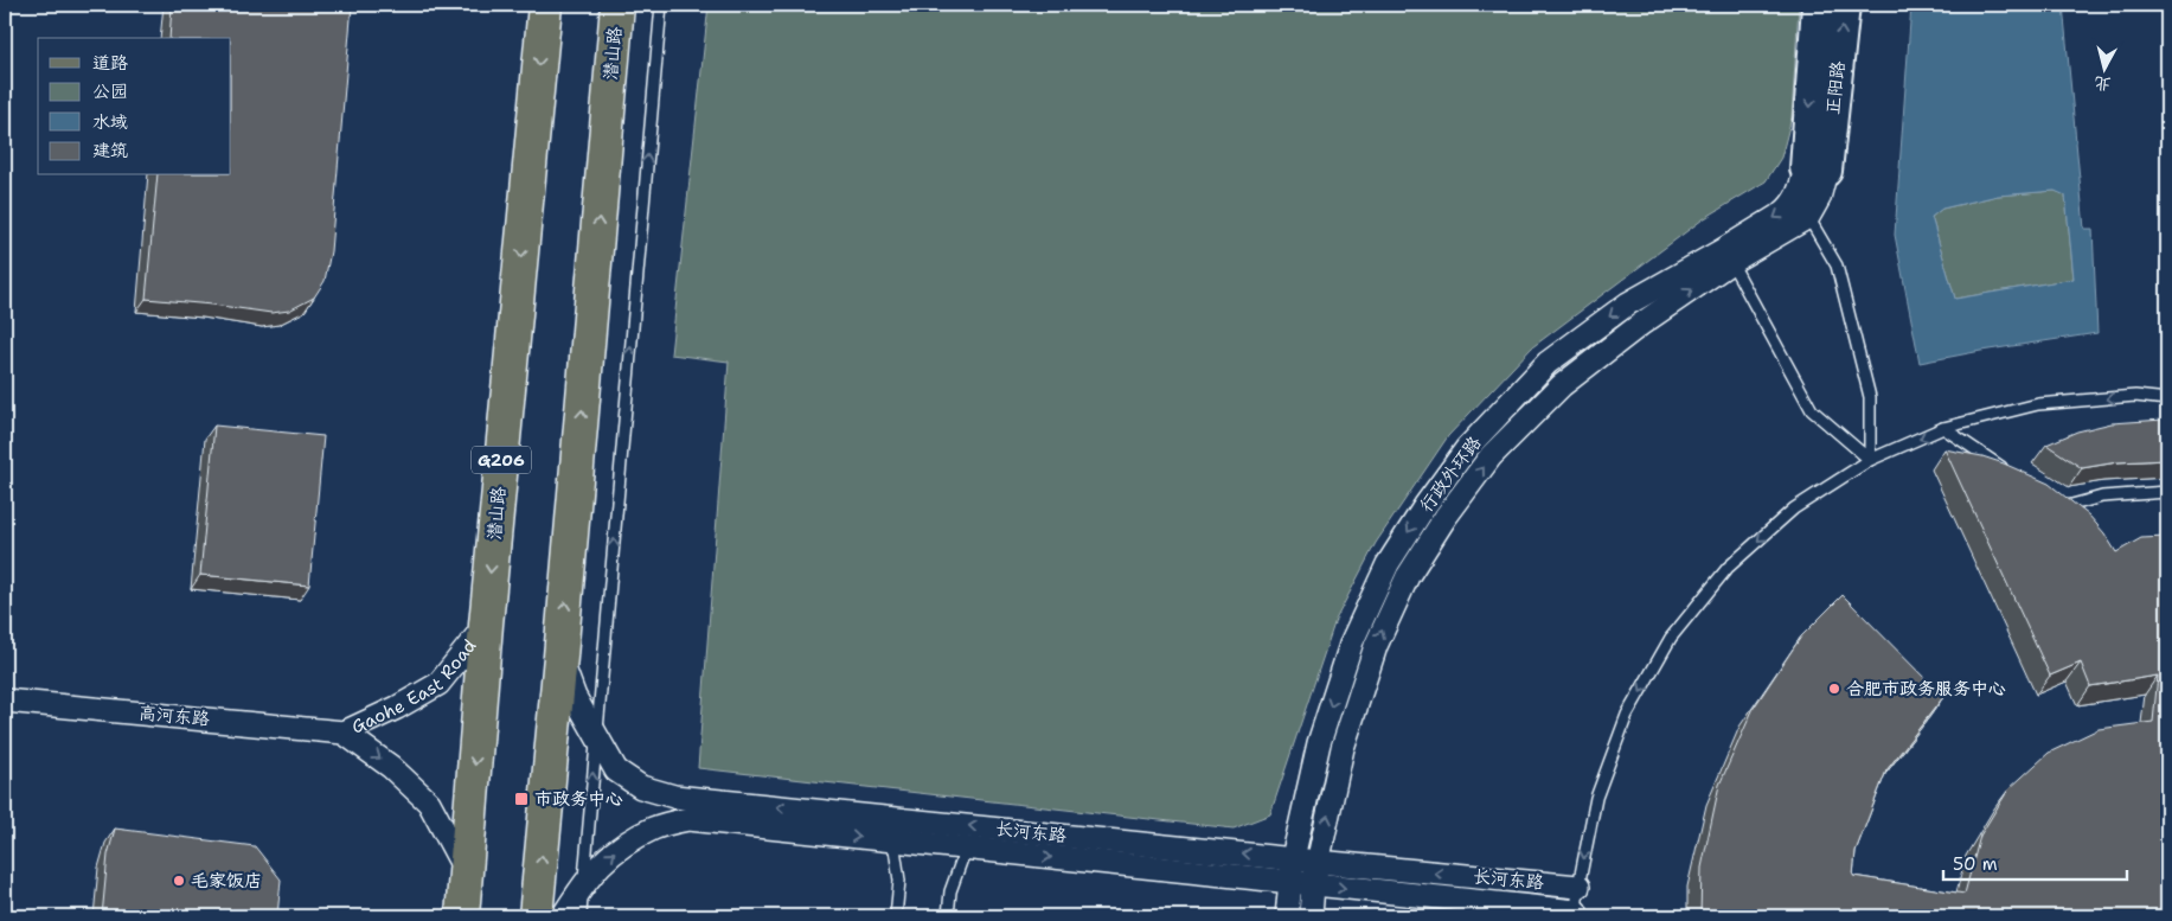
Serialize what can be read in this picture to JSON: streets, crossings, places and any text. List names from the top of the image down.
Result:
{
  "streets": {
    "main road": ["潜山路", "G206"],
    "street": [
      "正阳路",
      "行政外环路",
      "Gaohe East Road",
      "高河东路",
      "长河东路"
    ]
  },
  "crossings": [
    ["潜山路", "Gaohe East Road"],
    ["潜山路", "长河东路"],
    ["正阳路", "行政外环路"],
    ["行政外环路", "长河东路"],
    ["Gaohe East Road", "高河东路"]
  ],
  "one_way": ["Gaohe East Road"],
  "places": {
    "other": ["合肥市政务服务中心", "毛家饭店"],
    "transit": ["市政务中心"]
  },
  "legend": [
    "道路",
    "公园",
    "水域",
    "建筑"
  ],
  "scale_bar": "50 m",
  "north": "bottom"
}
